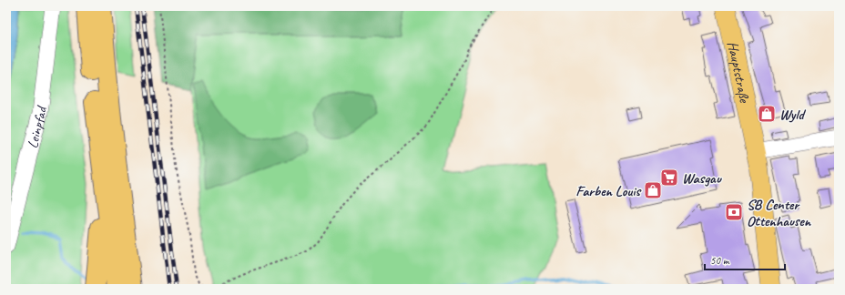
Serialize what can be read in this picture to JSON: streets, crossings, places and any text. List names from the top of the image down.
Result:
{
  "streets": {
    "main road": ["Hauptstraße"],
    "street": ["Leinpfad"]
  },
  "places": {
    "shop": ["Wyld", "Farben Louis"],
    "supermarket": ["Wasgau"],
    "bank": ["SB Center Ottenhausen"]
  },
  "scale_bar": "50 m"
}
